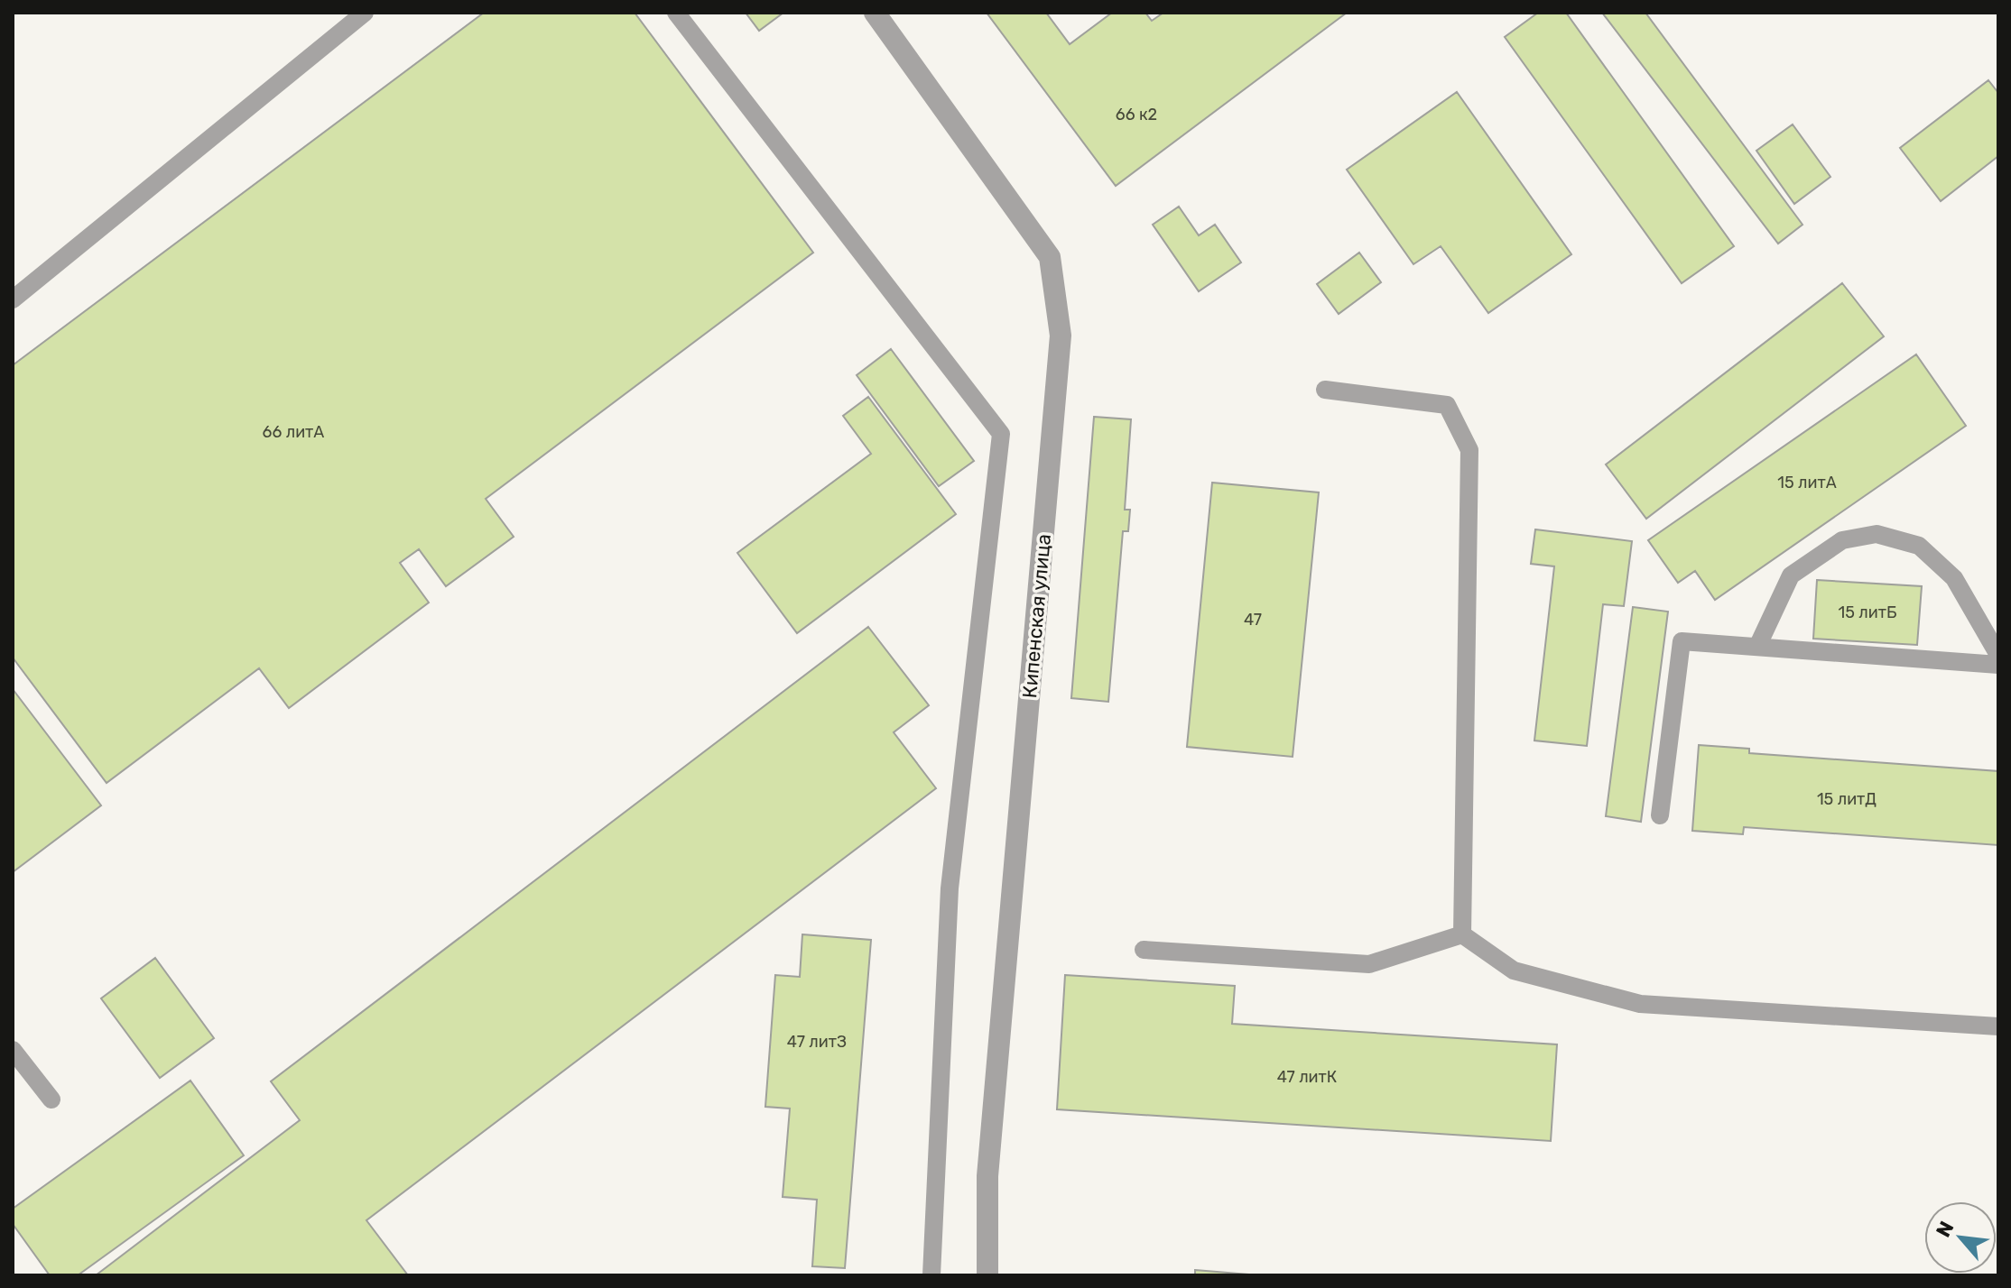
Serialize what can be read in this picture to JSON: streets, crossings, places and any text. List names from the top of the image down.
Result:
{
  "streets": {
    "street": ["Кипенская улица"]
  },
  "house_numbers": [
    "66 к2",
    "66 литА",
    "15 литА",
    "15 литБ",
    "47",
    "15 литД",
    "47 литЗ",
    "47 литК"
  ],
  "north": "top left"
}
